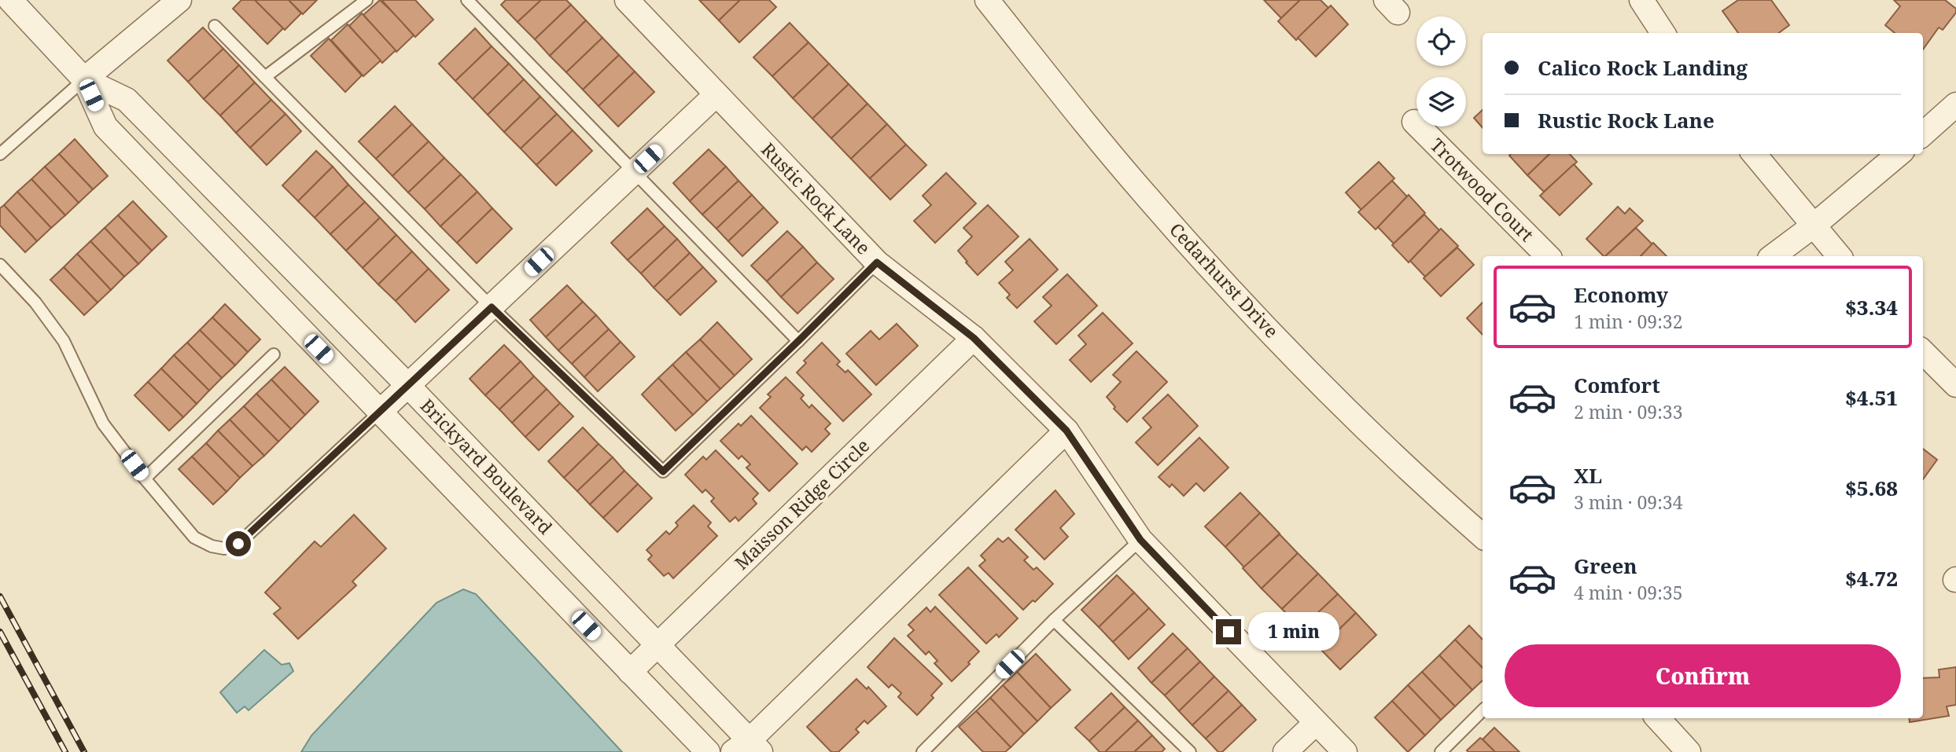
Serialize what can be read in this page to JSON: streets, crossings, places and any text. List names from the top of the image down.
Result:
{
  "streets": {
    "street": [
      "Trotwood Court",
      "Rustic Rock Lane",
      "Cedarhurst Drive",
      "Brickyard Boulevard",
      "Maisson Ridge Circle"
    ]
  },
  "crossings": [
    ["Rustic Rock Lane", "Maisson Ridge Circle"],
    ["Brickyard Boulevard", "Maisson Ridge Circle"]
  ],
  "page": {
    "banner": ["Calico Rock Landing", "Rustic Rock Lane"],
    "list": [
      {
        "name": "Economy",
        "note": "1 min · 09:32",
        "value": "$3.34"
      },
      {
        "name": "Comfort",
        "note": "2 min · 09:33",
        "value": "$4.51"
      },
      {
        "name": "XL",
        "note": "3 min · 09:34",
        "value": "$5.68"
      },
      {
        "name": "Green",
        "note": "4 min · 09:35",
        "value": "$4.72"
      }
    ],
    "bubble": "1 min",
    "buttons": "Confirm"
  }
}
